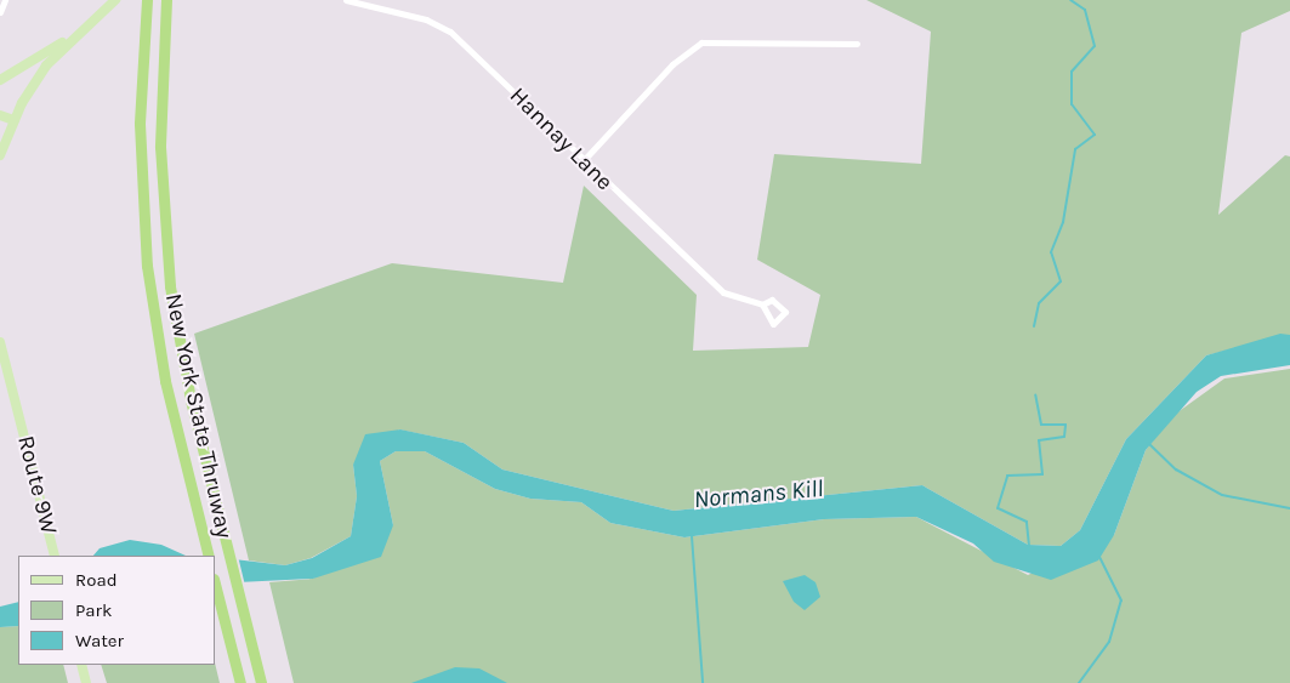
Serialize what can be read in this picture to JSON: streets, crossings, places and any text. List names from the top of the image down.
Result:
{
  "streets": {
    "highway": ["New York State Thruway"],
    "main road": ["Route 9W"],
    "street": ["Hannay Lane"]
  },
  "water": ["Normans Kill"],
  "legend": ["Road", "Park", "Water"]
}
